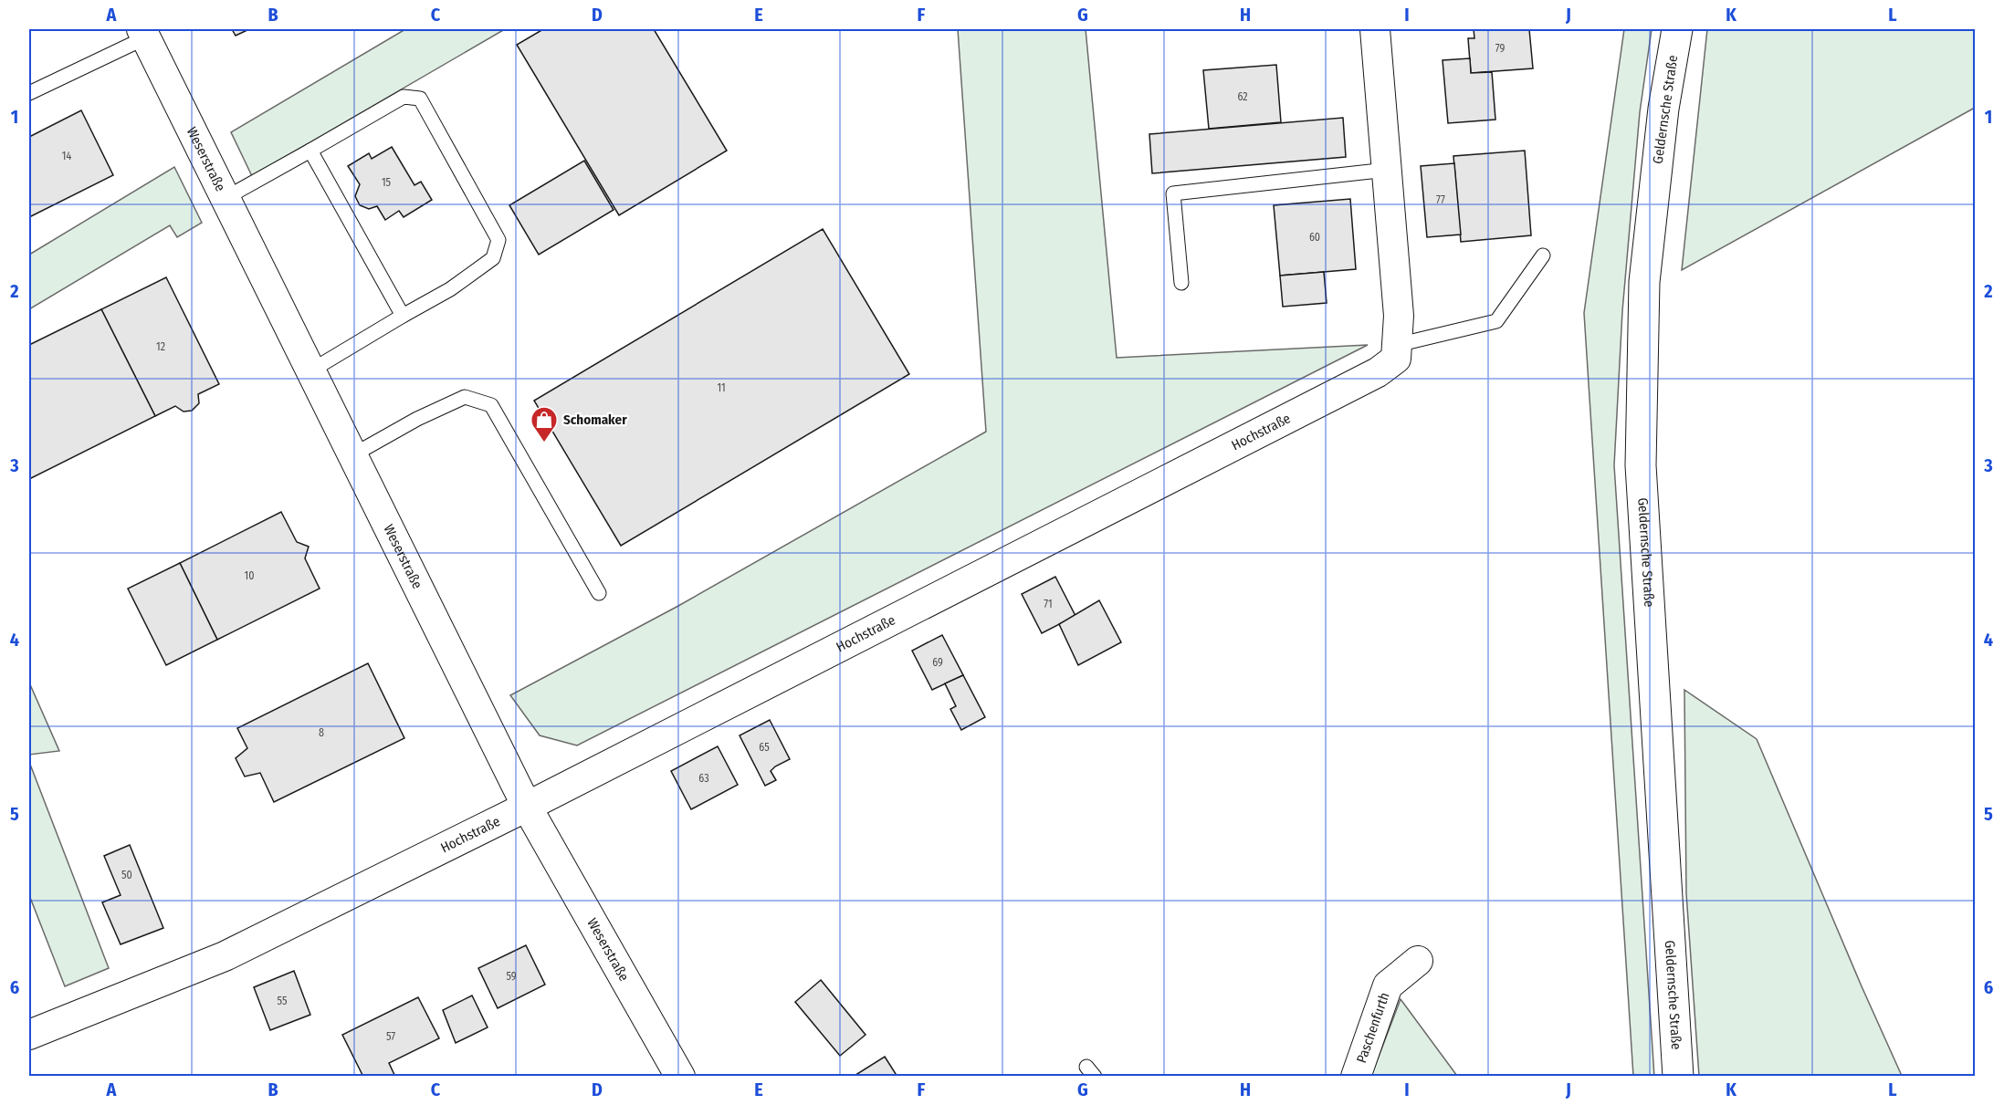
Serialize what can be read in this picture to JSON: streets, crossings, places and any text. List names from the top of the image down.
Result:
{
  "streets": {
    "main road": ["Geldernsche Straße"],
    "street": ["Weserstraße", "Hochstraße", "Paschenfurth"]
  },
  "crossings": [
    ["Weserstraße", "Hochstraße"]
  ],
  "places": {
    "shop": ["Schomaker"]
  },
  "house_numbers": [
    "79",
    "62",
    "14",
    "15",
    "77",
    "60",
    "12",
    "11",
    "10",
    "71",
    "69",
    "8",
    "65",
    "63",
    "50",
    "59",
    "55",
    "57"
  ],
  "grid": {
    "columns": [
      "A",
      "B",
      "C",
      "D",
      "E",
      "F",
      "G",
      "H",
      "I",
      "J",
      "K",
      "L"
    ],
    "rows": [
      "1",
      "2",
      "3",
      "4",
      "5",
      "6"
    ]
  }
}
